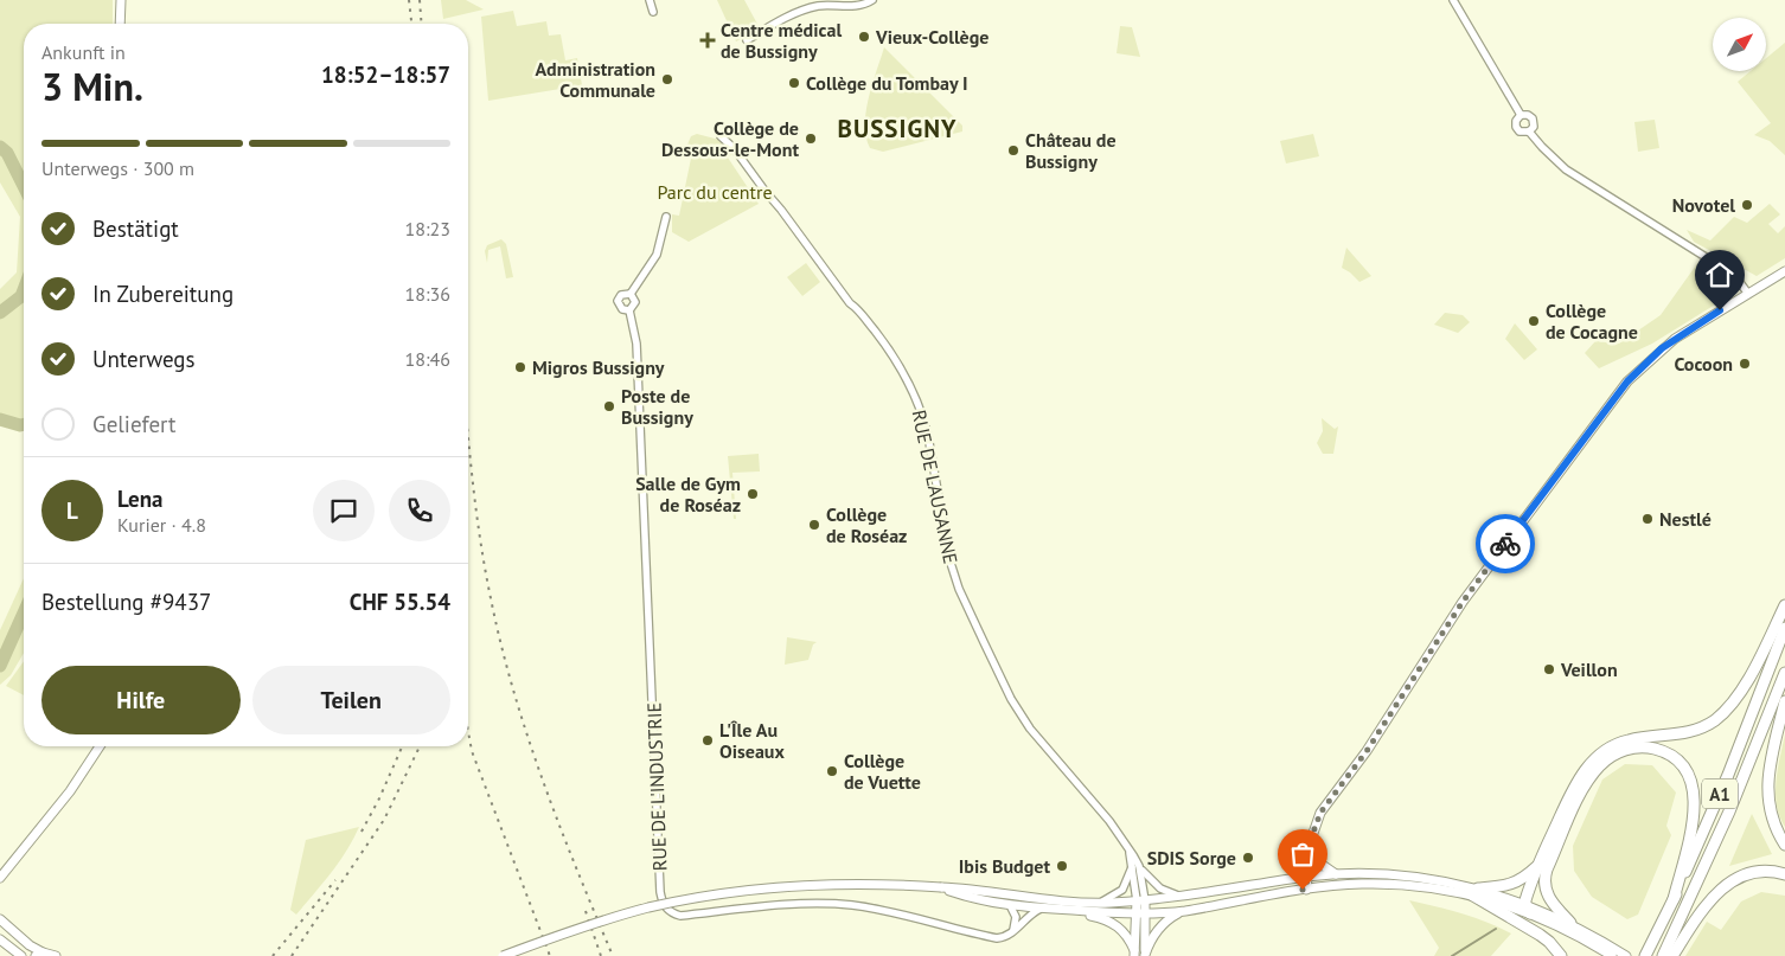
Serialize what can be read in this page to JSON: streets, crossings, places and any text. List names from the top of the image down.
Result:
{
  "streets": {
    "highway": ["A1"],
    "main road": ["RUE DE LAUSANNE"],
    "street": ["RUE DE L'INDUSTRIE"]
  },
  "districts": ["BUSSIGNY"],
  "parks": ["Parc du centre"],
  "places": {
    "other": [
      "Vieux-Collège",
      "Administration Communale",
      "Collège du Tombay I",
      "Collège de Dessous-le-Mont",
      "Château de Bussigny",
      "Novotel",
      "Collège de Cocagne",
      "Cocoon",
      "Migros Bussigny",
      "Poste de Bussigny",
      "Salle de Gym de Roséaz",
      "Nestlé",
      "Collège de Roséaz",
      "Veillon",
      "L'Île Au Oiseaux",
      "Collège de Vuette",
      "SDIS Sorge",
      "Ibis Budget"
    ],
    "health": ["Centre médical de Bussigny"]
  },
  "north": "top right",
  "page": {
    "heading": ["3 Min.", "Ankunft in", "18:52–18:57"],
    "panel": [
      "Lena",
      "Kurier · 4.8",
      "Bestellung #9437",
      "CHF 55.54"
    ],
    "bar": "Unterwegs · 300 m",
    "list": [
      ["Bestätigt", "18:23"],
      ["In Zubereitung", "18:36"],
      ["Unterwegs", "18:46"],
      "Geliefert"
    ],
    "round": "L",
    "buttons": ["Hilfe", "Teilen"]
  }
}
